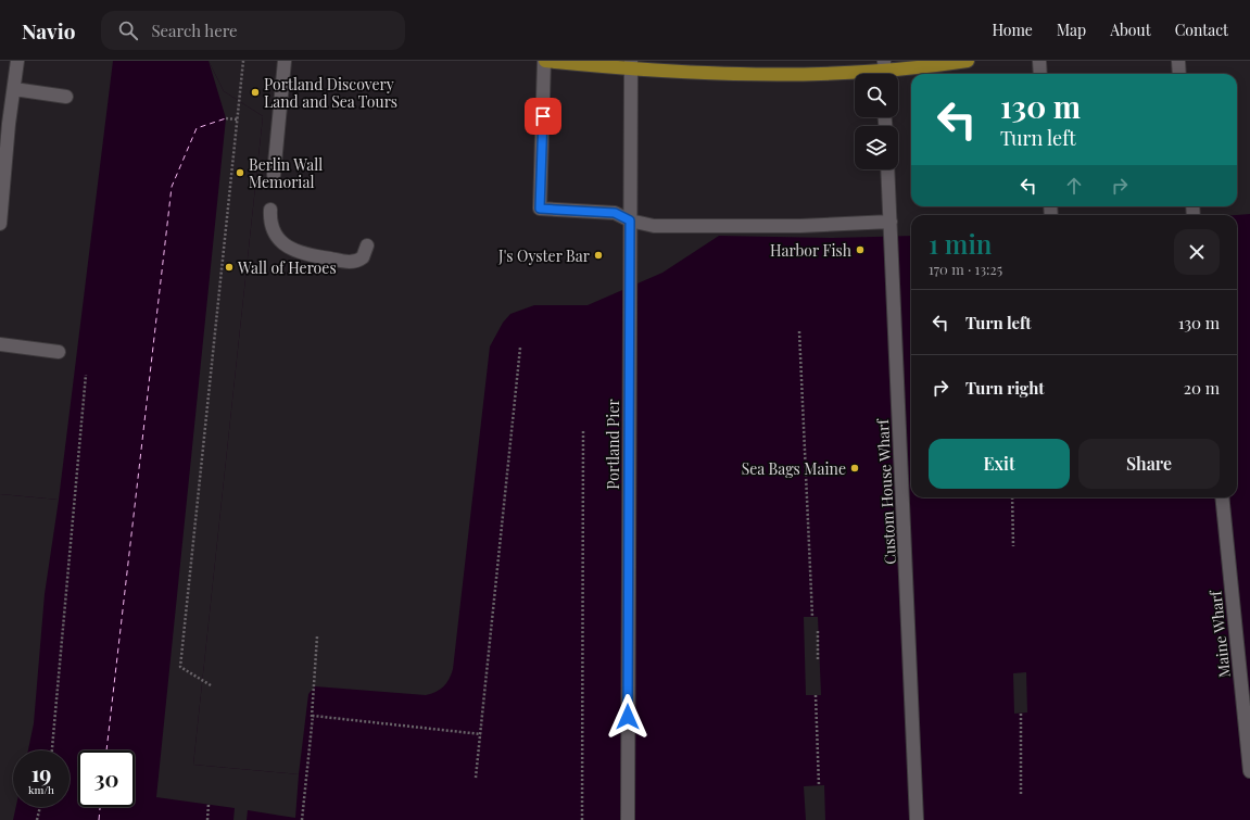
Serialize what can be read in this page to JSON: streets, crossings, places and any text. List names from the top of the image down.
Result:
{
  "streets": {
    "street": ["Portland Pier", "Custom House Wharf", "Maine Wharf"]
  },
  "places": [
    "Portland Discovery Land and Sea Tours",
    "Berlin Wall Memorial",
    "Harbor Fish",
    "J's Oyster Bar",
    "Wall of Heroes",
    "Sea Bags Maine"
  ],
  "page": {
    "header": "Navio",
    "search": "Search here",
    "nav": [
      "Home",
      "Map",
      "About",
      "Contact"
    ],
    "turn": ["130 m", "Turn left"],
    "heading": ["1 min", "170 m · 13:25"],
    "list": [
      {
        "name": "Turn left",
        "value": "130 m"
      },
      {
        "name": "Turn right",
        "value": "20 m"
      }
    ],
    "buttons": ["Exit", "Share"],
    "speed": "19 km/h",
    "limit": "30"
  }
}
